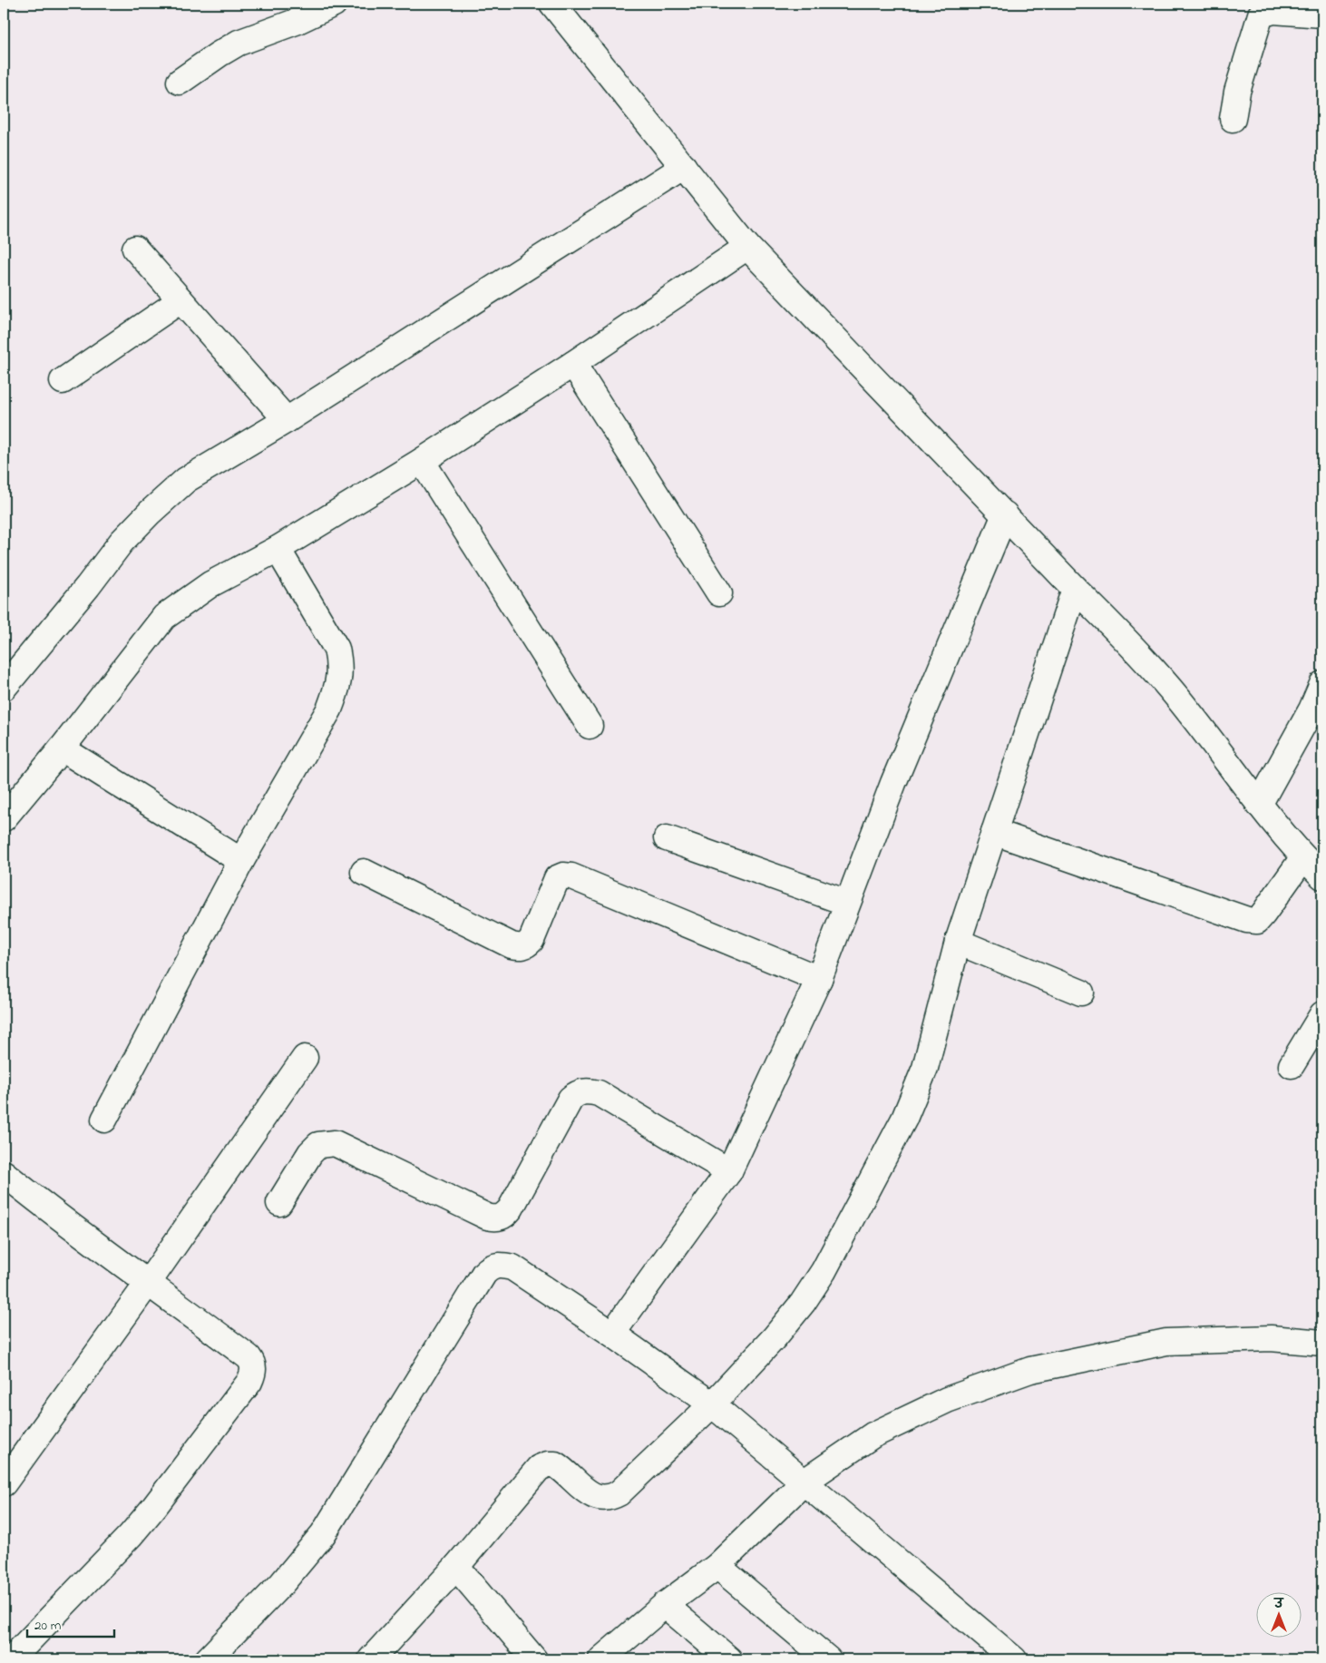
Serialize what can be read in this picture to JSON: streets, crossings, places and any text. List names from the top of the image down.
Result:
{
  "scale_bar": "20 m",
  "north": "top"
}
